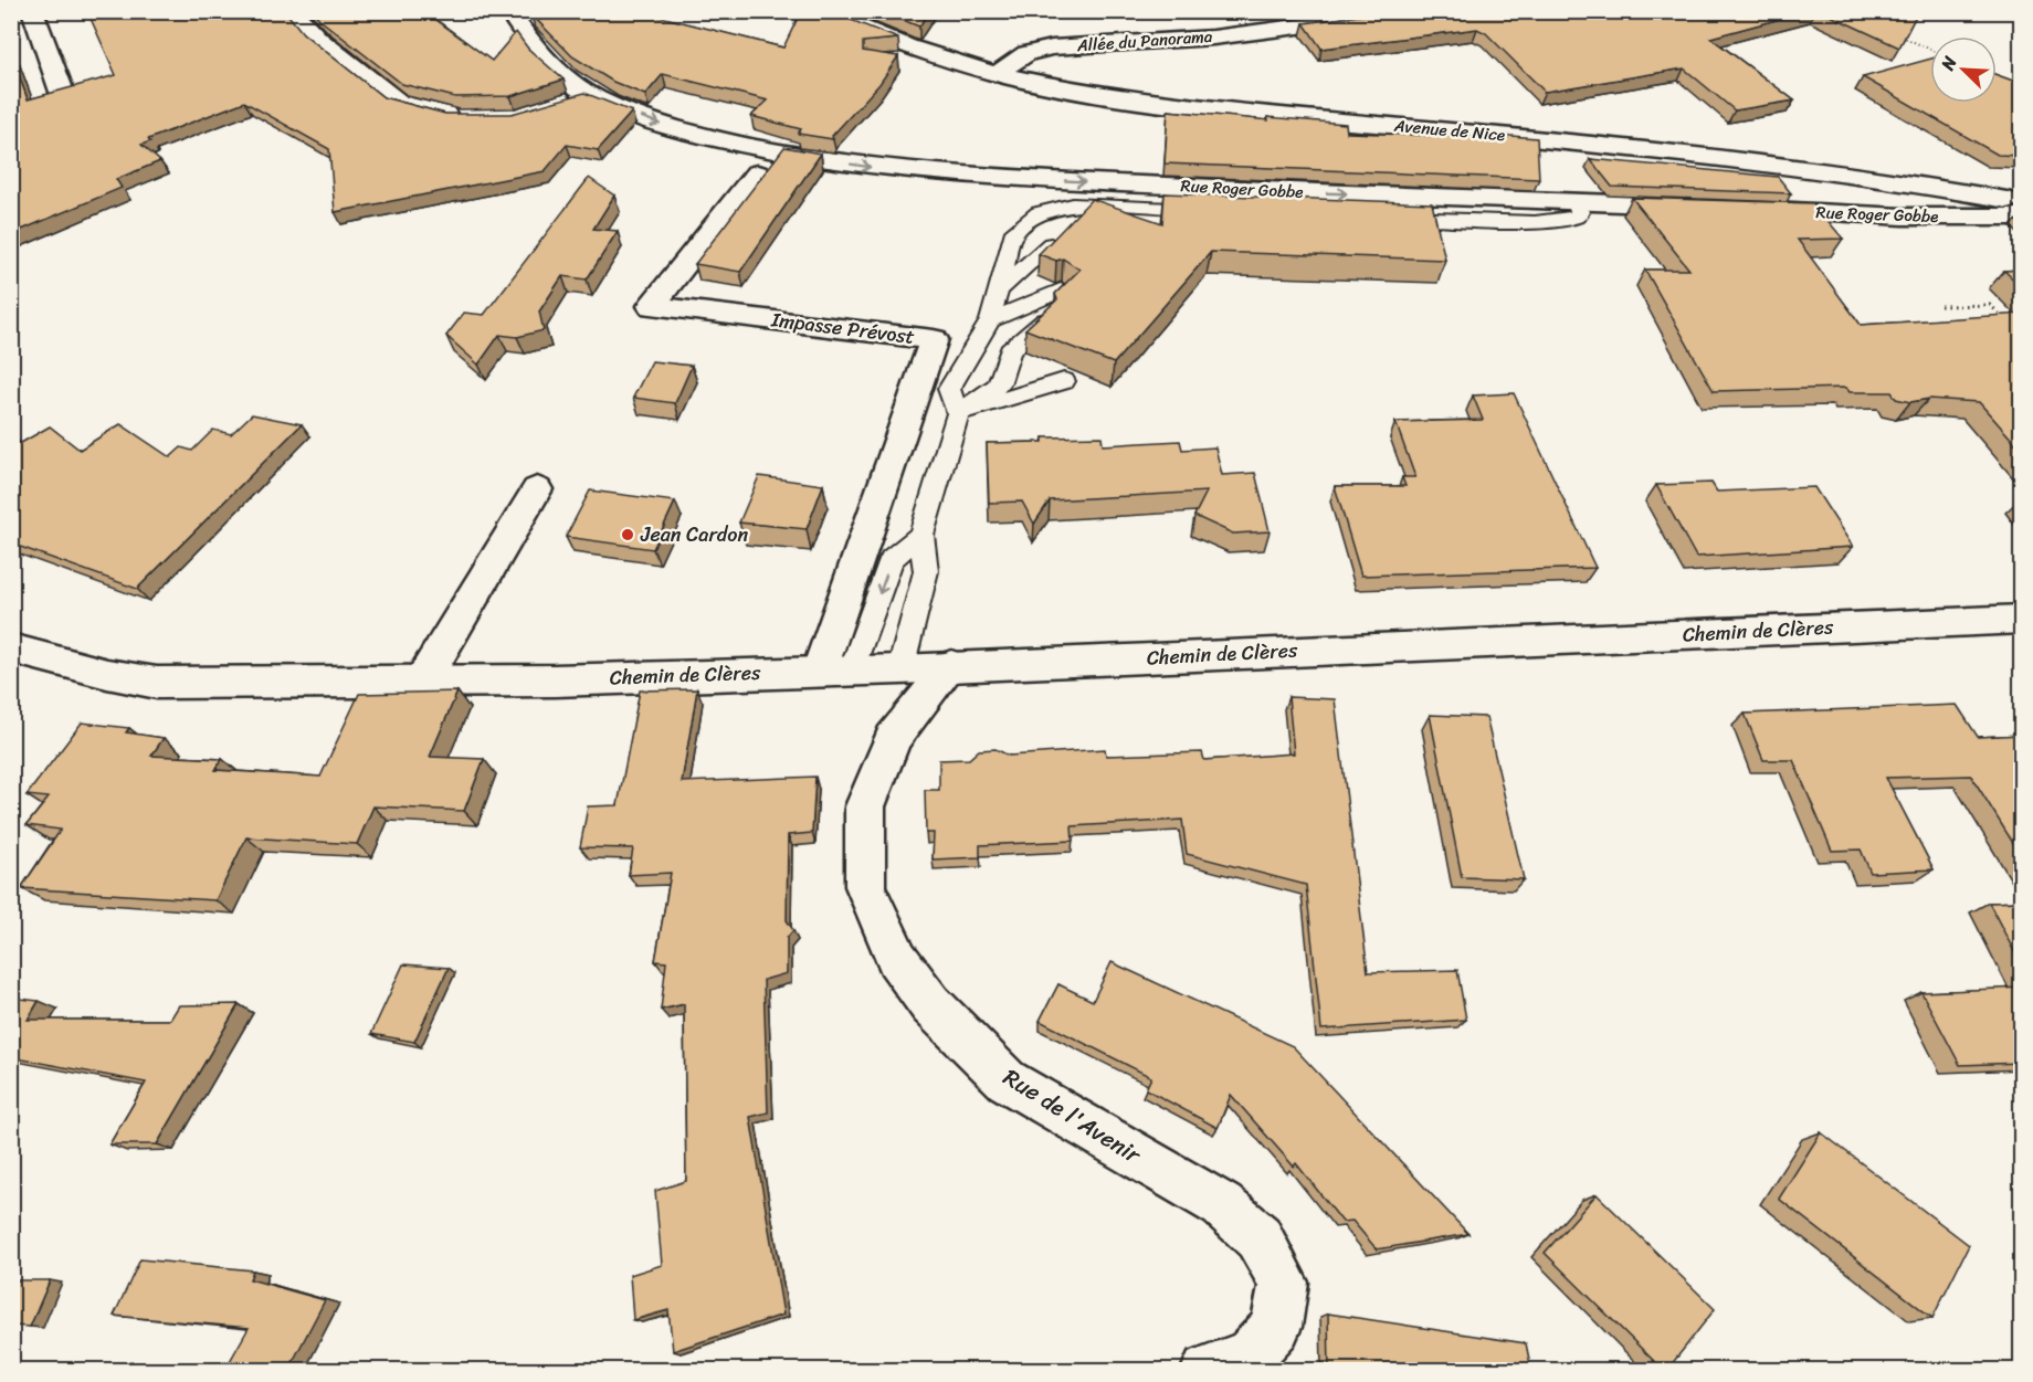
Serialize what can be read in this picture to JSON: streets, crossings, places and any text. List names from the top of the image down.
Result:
{
  "streets": {
    "street": [
      "Allée du Panorama",
      "Avenue de Nice",
      "Rue Roger Gobbe",
      "Impasse Prévost",
      "Chemin de Clères",
      "Rue de l'Avenir"
    ]
  },
  "crossings": [
    ["Allée du Panorama", "Avenue de Nice"],
    ["Impasse Prévost", "Chemin de Clères"],
    ["Chemin de Clères", "Rue de l'Avenir"]
  ],
  "one_way": ["Rue Roger Gobbe"],
  "places": ["Jean Cardon"],
  "north": "top left"
}
